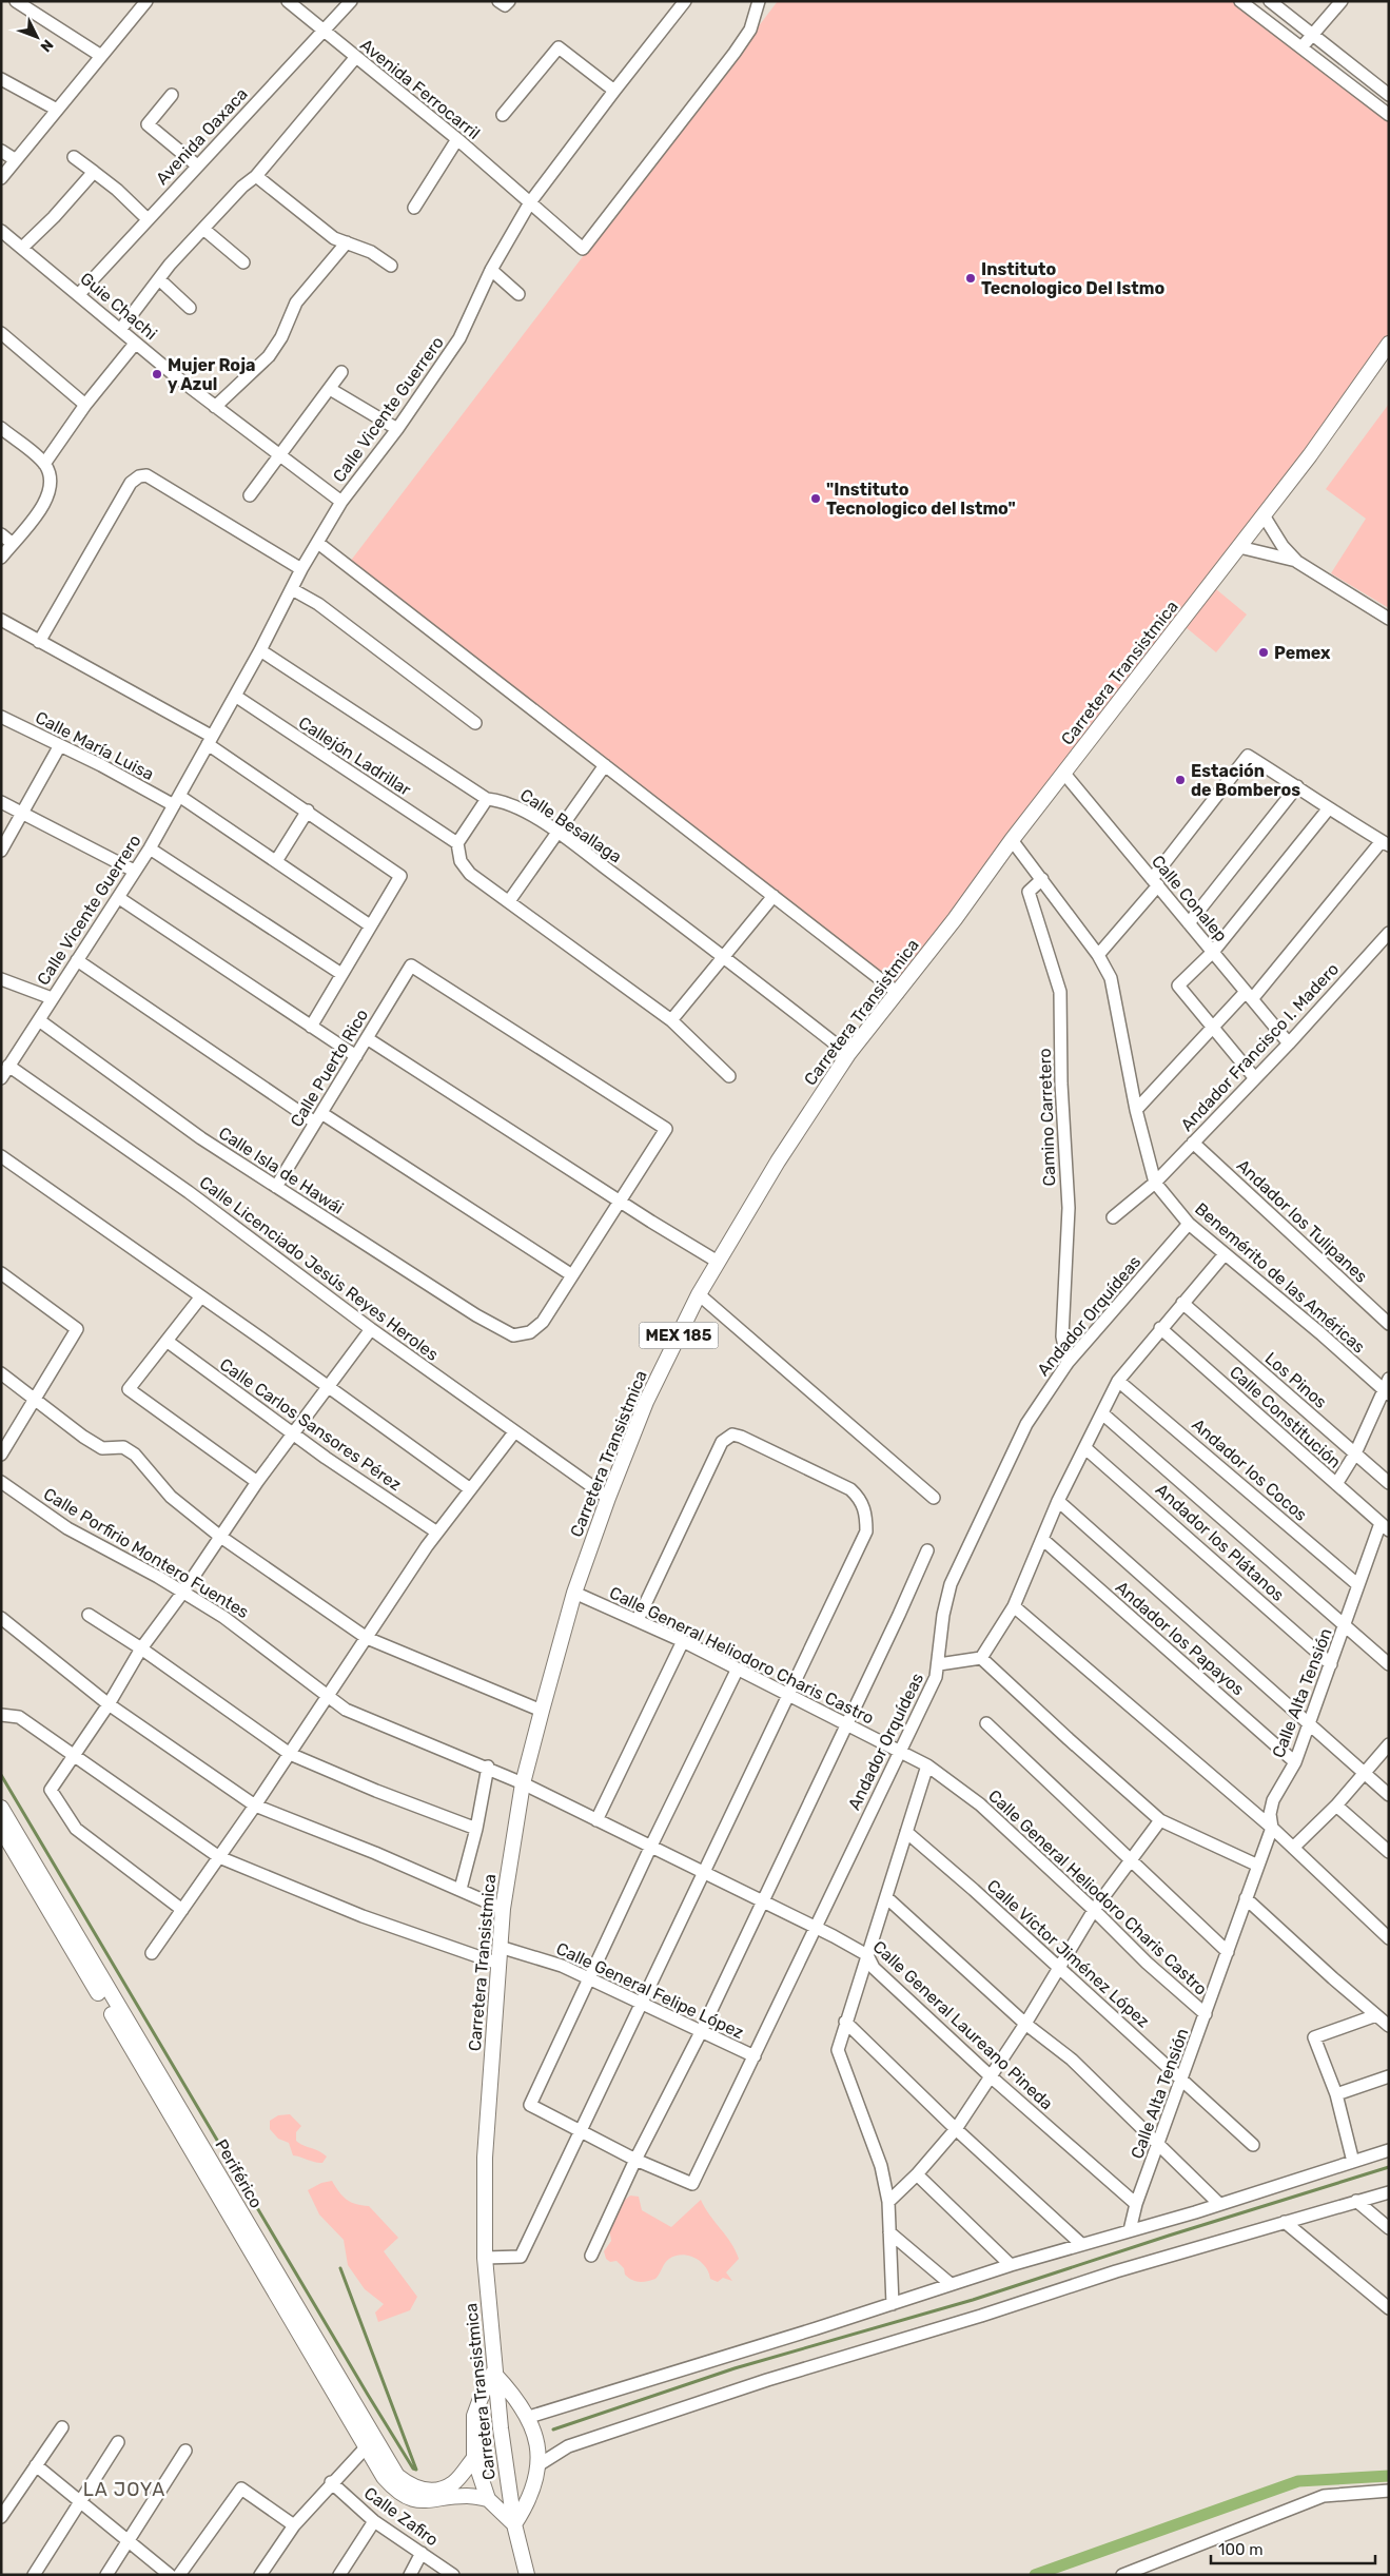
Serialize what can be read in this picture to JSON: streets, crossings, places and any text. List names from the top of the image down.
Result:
{
  "streets": {
    "main road": ["Carretera Transistmica", "MEX 185", "Periférico"],
    "street": [
      "Avenida Ferrocarril",
      "Avenida Oaxaca",
      "Guie Chachi",
      "Calle Vicente Guerrero",
      "Calle María Luisa",
      "Callejón Ladrillar",
      "Calle Besallaga",
      "Calle Conalep",
      "Andador Francisco I. Madero",
      "Calle Puerto Rico",
      "Camino Carretero",
      "Calle Isla de Hawái",
      "Andador los Tulipanes",
      "Calle Licenciado Jesús Reyes Heroles",
      "Benemérito de las Américas",
      "Andador Orquídeas",
      "Los Pinos",
      "Calle Constitución",
      "Calle Carlos Sansores Pérez",
      "Andador los Cocos",
      "Andador los Plátanos",
      "Calle Porfirio Montero Fuentes",
      "Andador los Papayos",
      "Calle General Heliodoro Charis Castro",
      "Calle Alta Tensión",
      "Calle Víctor Jiménez López",
      "Calle General Felipe López",
      "Calle General Laureano Pineda",
      "Calle Zafiro"
    ]
  },
  "crossings": [
    ["Avenida Ferrocarril", "Avenida Oaxaca"],
    ["Avenida Ferrocarril", "Calle Vicente Guerrero"],
    ["Avenida Oaxaca", "Guie Chachi"],
    ["Guie Chachi", "Calle Vicente Guerrero"],
    ["Calle Vicente Guerrero", "Calle María Luisa"],
    ["Calle Vicente Guerrero", "Callejón Ladrillar"],
    ["Calle Vicente Guerrero", "Calle Besallaga"],
    ["Calle Vicente Guerrero", "Calle Isla de Hawái"],
    ["Calle Vicente Guerrero", "Calle Licenciado Jesús Reyes Heroles"],
    ["Carretera Transistmica", "Calle Besallaga"],
    ["Carretera Transistmica", "Calle Conalep"],
    ["Carretera Transistmica", "Calle Licenciado Jesús Reyes Heroles"],
    ["Carretera Transistmica", "Benemérito de las Américas"],
    ["Carretera Transistmica", "Calle Porfirio Montero Fuentes"],
    ["Carretera Transistmica", "Calle General Heliodoro Charis Castro"],
    ["Carretera Transistmica", "Calle General Felipe López"],
    ["Carretera Transistmica", "Calle General Laureano Pineda"],
    ["Calle Conalep", "Andador Francisco I. Madero"],
    ["Andador Francisco I. Madero", "Andador los Tulipanes"],
    ["Andador Francisco I. Madero", "Benemérito de las Américas"],
    ["Calle Puerto Rico", "Calle Isla de Hawái"],
    ["Camino Carretero", "Benemérito de las Américas"],
    ["Camino Carretero", "Andador Orquídeas"],
    ["Benemérito de las Américas", "Andador Orquídeas"],
    ["Andador Orquídeas", "Calle General Heliodoro Charis Castro"],
    ["Andador Orquídeas", "Calle General Felipe López"],
    ["Andador Orquídeas", "Calle General Laureano Pineda"],
    ["Calle Constitución", "Calle Alta Tensión"],
    ["Andador los Cocos", "Calle Alta Tensión"],
    ["Andador los Plátanos", "Calle Alta Tensión"],
    ["Calle Porfirio Montero Fuentes", "Calle General Laureano Pineda"],
    ["Andador los Papayos", "Calle Alta Tensión"],
    ["Calle General Heliodoro Charis Castro", "Calle Alta Tensión"],
    ["Calle Alta Tensión", "Calle Víctor Jiménez López"],
    ["Calle Alta Tensión", "Calle General Laureano Pineda"]
  ],
  "districts": ["LA JOYA"],
  "places": [
    "Instituto Tecnologico Del Istmo",
    "Mujer Roja y Azul",
    "\"Instituto Tecnologico del Istmo\"",
    "Pemex",
    "Estación de Bomberos"
  ],
  "scale_bar": "100 m",
  "north": "bottom right"
}
